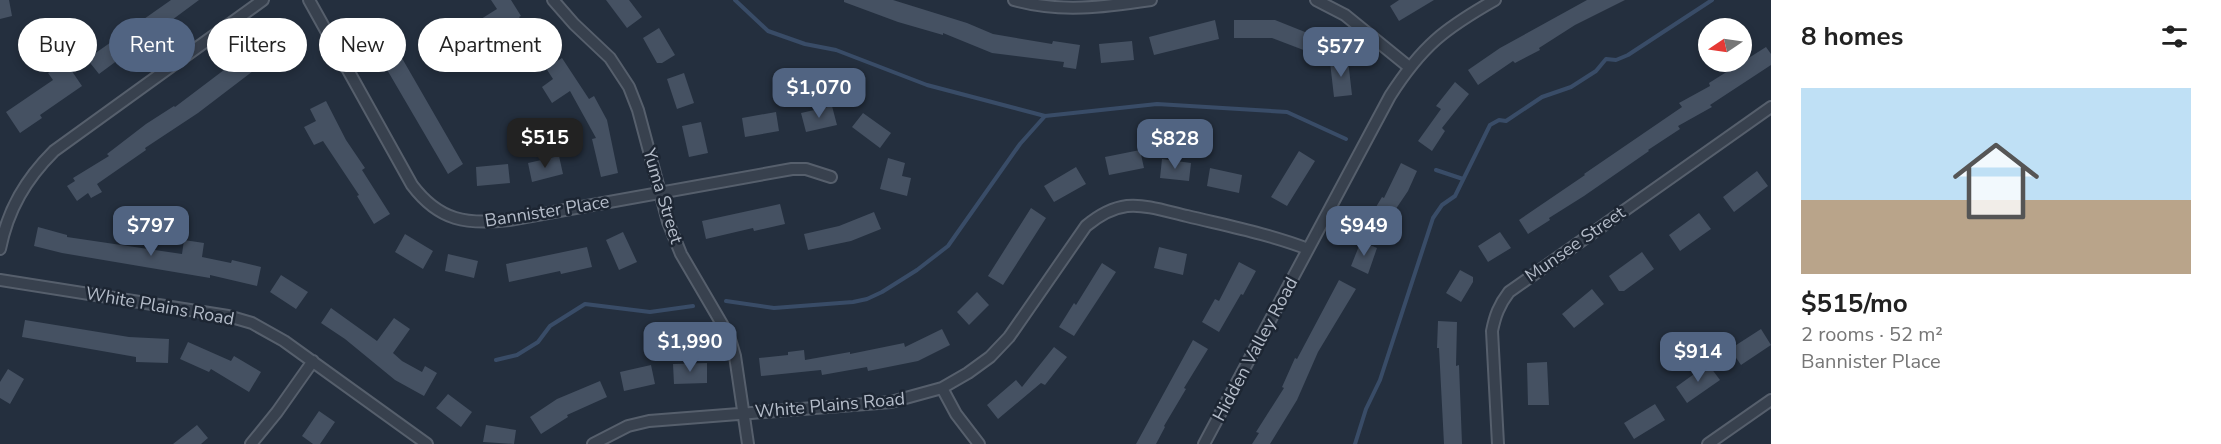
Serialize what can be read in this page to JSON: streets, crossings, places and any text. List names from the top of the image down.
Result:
{
  "streets": {
    "street": [
      "Yuma Street",
      "Bannister Place",
      "Munsee Street",
      "White Plains Road",
      "Hidden Valley Road"
    ]
  },
  "crossings": [
    ["Yuma Street", "Bannister Place"],
    ["Yuma Street", "White Plains Road"],
    ["White Plains Road", "Hidden Valley Road"]
  ],
  "north": "left",
  "page": {
    "heading": "8 homes",
    "chip": [
      "Buy",
      "Rent",
      "Filters",
      "New",
      "Apartment"
    ],
    "price": [
      "$577",
      "$1,070",
      "$515",
      "$828",
      "$797",
      "$949",
      "$1,990",
      "$914"
    ],
    "list": [
      {
        "name": "$515/mo",
        "note": "2 rooms · 52 m² · Bannister Place"
      }
    ]
  }
}
